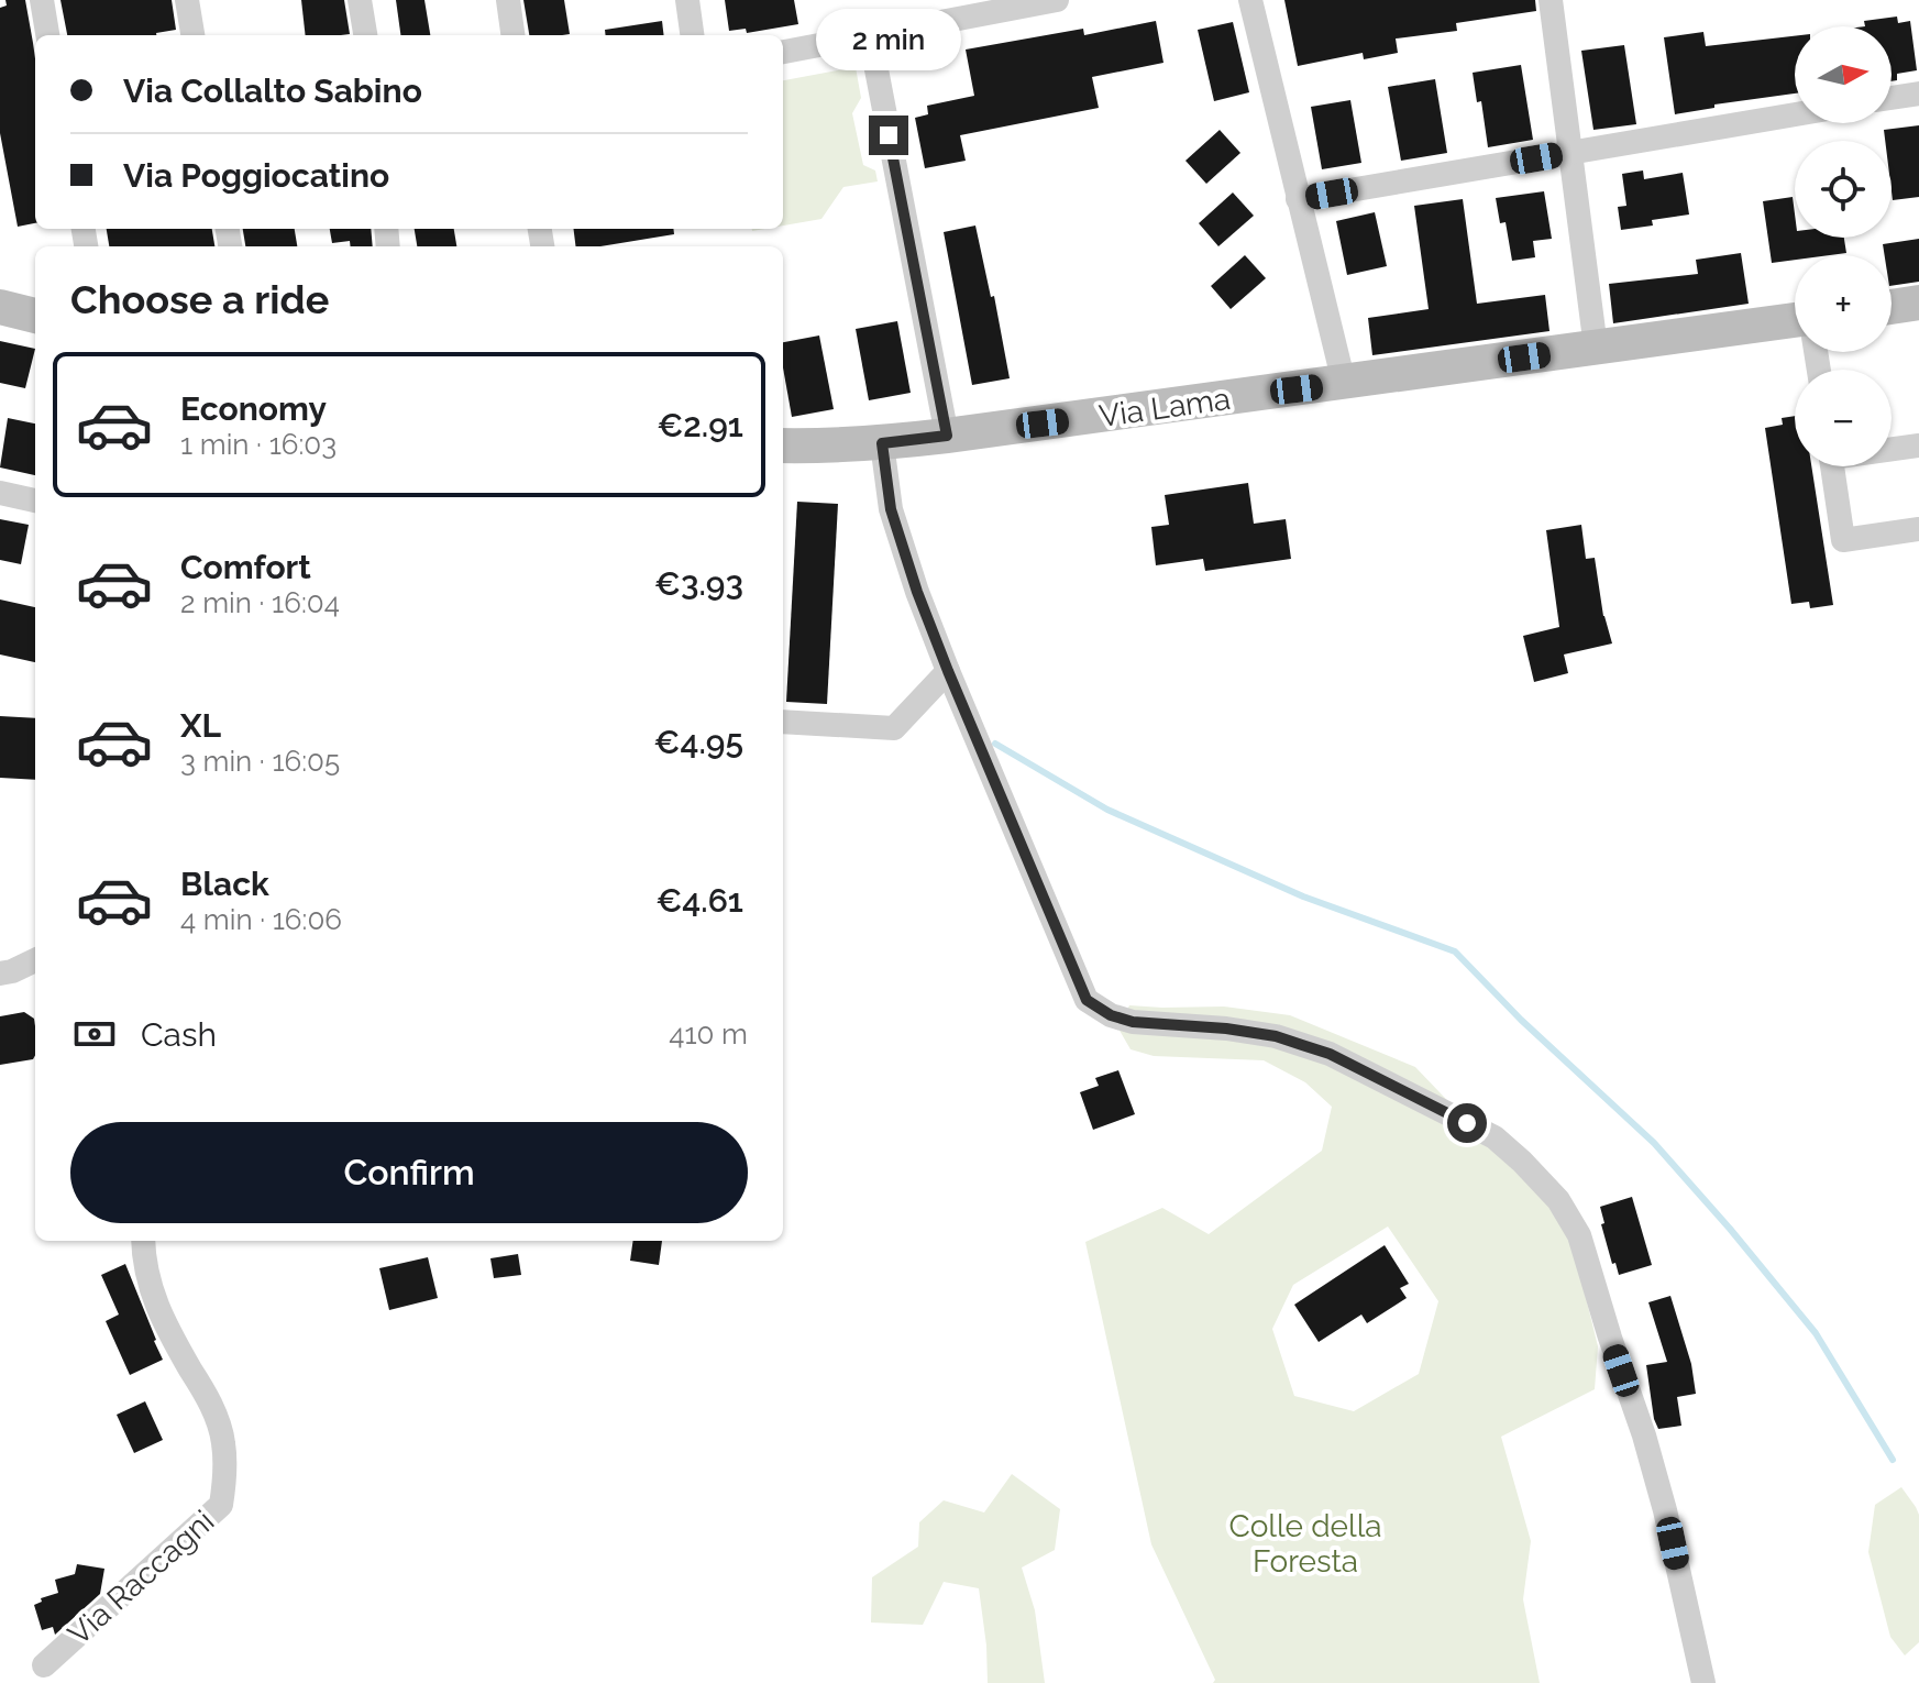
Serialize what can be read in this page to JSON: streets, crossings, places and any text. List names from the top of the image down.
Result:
{
  "streets": {
    "main road": ["Via Lama"],
    "street": ["Via Raccagni"]
  },
  "parks": ["Colle della Foresta"],
  "north": "right",
  "page": {
    "bubble": "2 min",
    "map_buttons": ["+", "−"],
    "banner": ["Via Collalto Sabino", "Via Poggiocatino"],
    "heading": "Choose a ride",
    "list": [
      {
        "name": "Economy",
        "note": "1 min · 16:03",
        "value": "€2.91"
      },
      {
        "name": "Comfort",
        "note": "2 min · 16:04",
        "value": "€3.93"
      },
      {
        "name": "XL",
        "note": "3 min · 16:05",
        "value": "€4.95"
      },
      {
        "name": "Black",
        "note": "4 min · 16:06",
        "value": "€4.61"
      }
    ],
    "pay": ["Cash", "410 m"],
    "buttons": "Confirm"
  }
}
